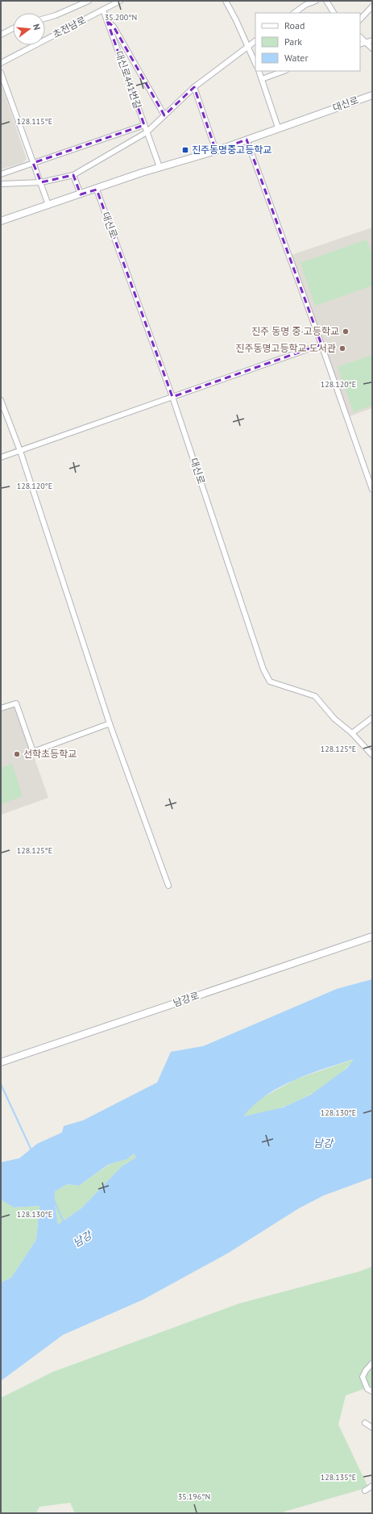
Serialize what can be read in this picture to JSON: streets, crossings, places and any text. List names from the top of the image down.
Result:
{
  "streets": {
    "street": [
      "초전남로",
      "대신로441번길",
      "대신로",
      "남강로"
    ]
  },
  "crossings": [
    ["초전남로", "대신로441번길"],
    ["대신로441번길", "대신로"]
  ],
  "water": ["남강"],
  "places": {
    "transit": ["진주동명중고등학교"],
    "other": ["진주 동명 중·고등학교", "진주동명고등학교 도서관", "선학초등학교"]
  },
  "legend": ["Road", "Park", "Water"],
  "north": "right",
  "coordinates": [
    "35.200°N",
    "128.115°E",
    "128.120°E",
    "128.125°E",
    "128.130°E",
    "128.135°E",
    "35.196°N"
  ]
}
